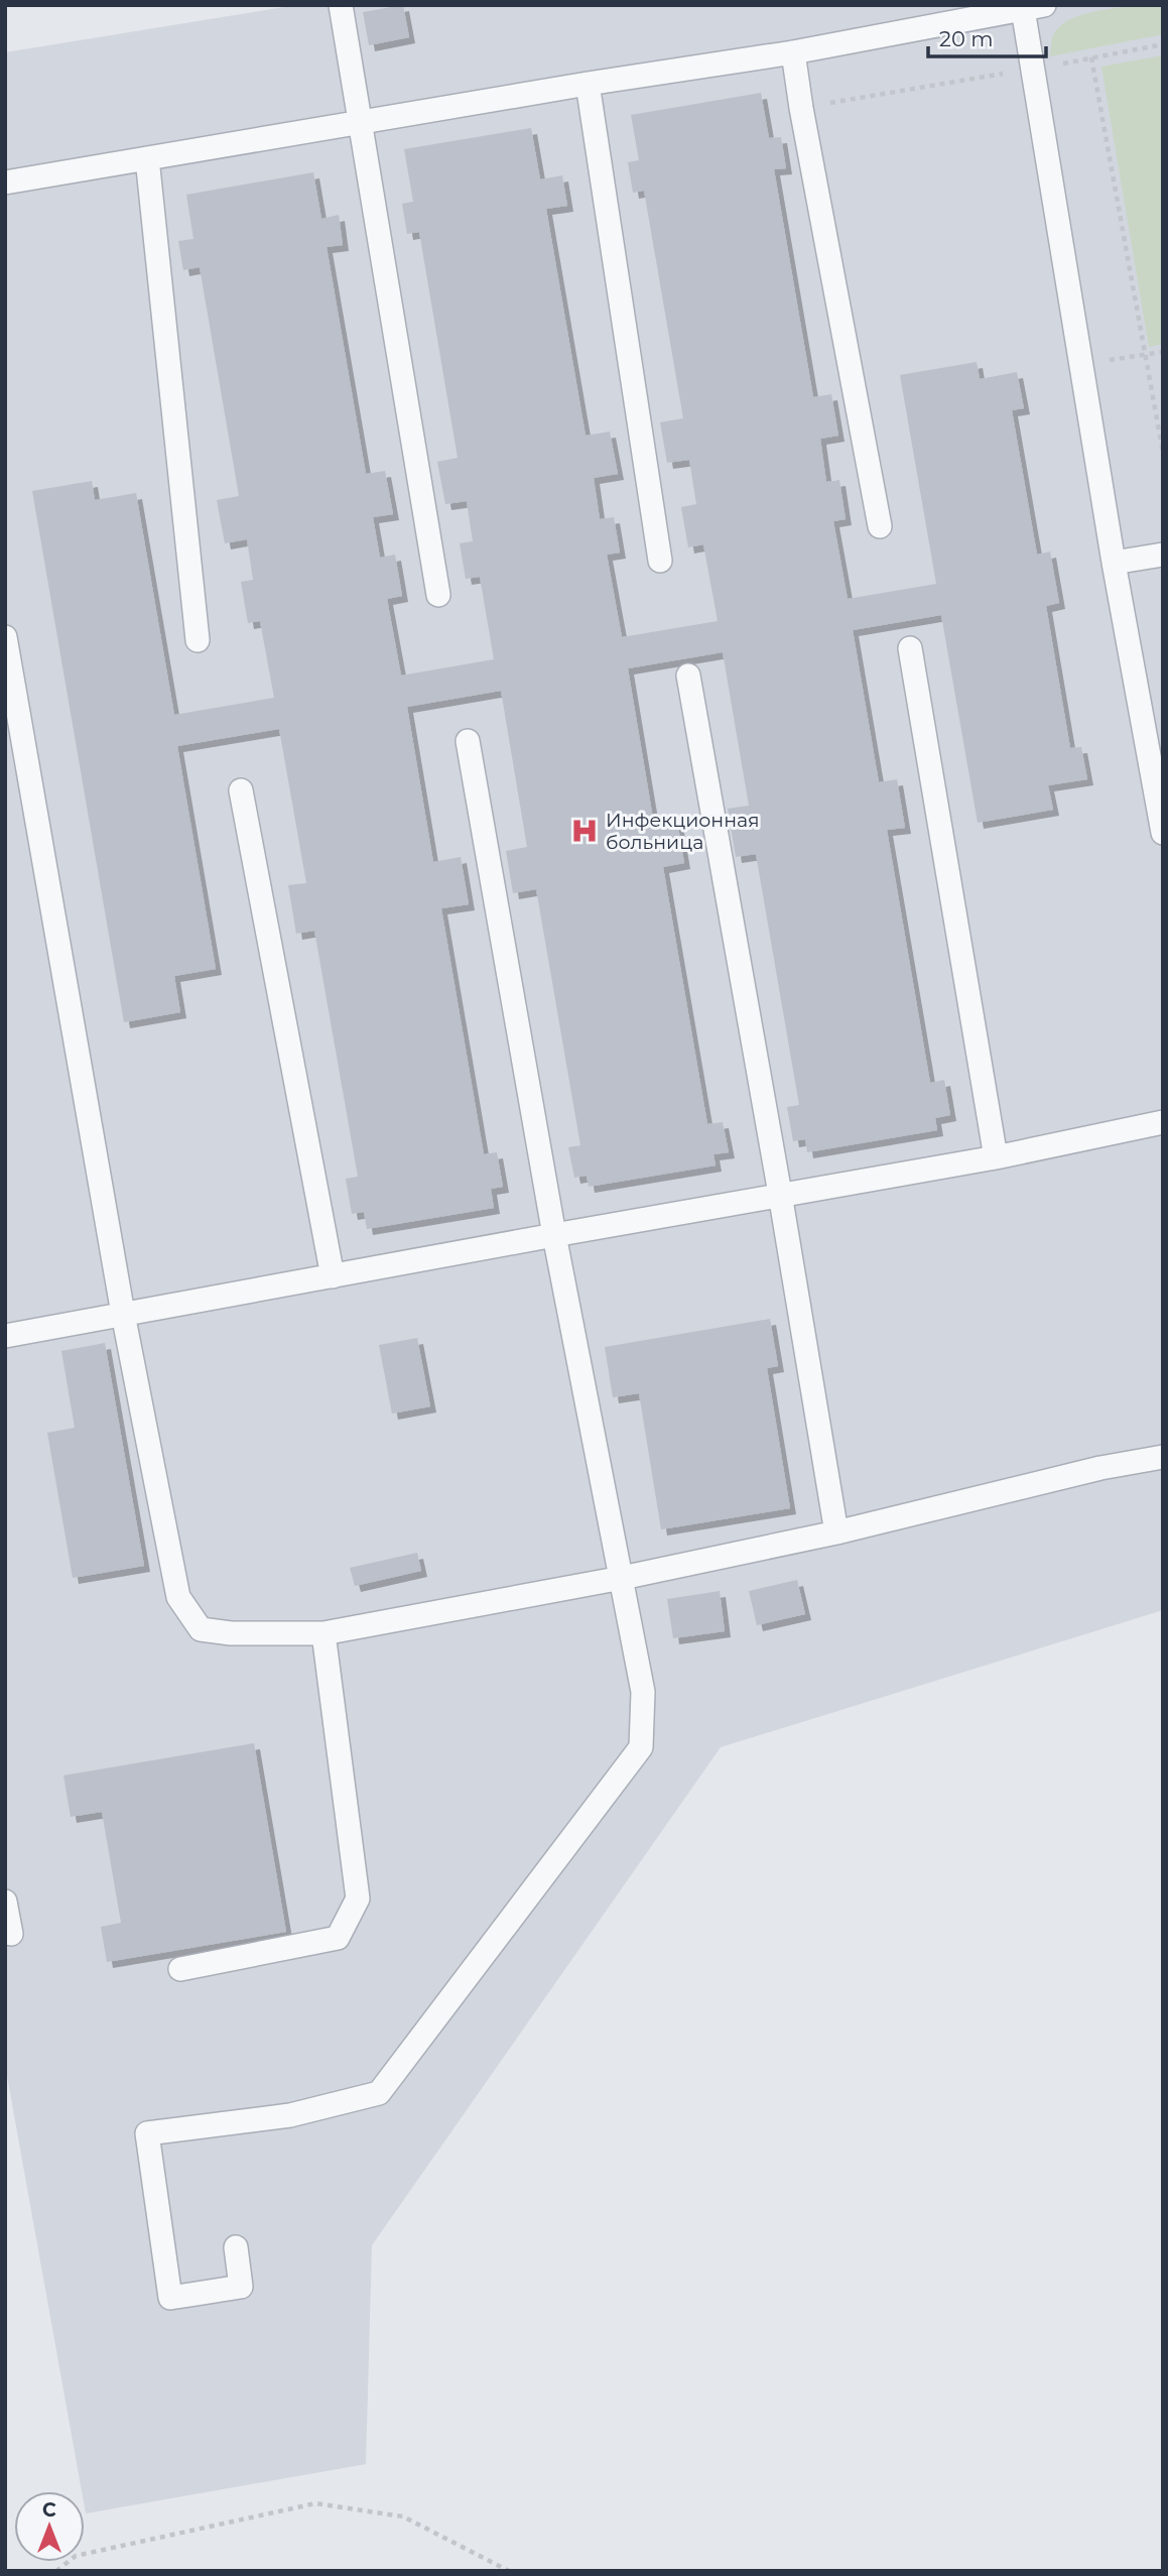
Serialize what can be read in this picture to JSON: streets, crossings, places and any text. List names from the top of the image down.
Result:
{
  "places": {
    "hospital": ["Инфекционная больница"]
  },
  "scale_bar": "20 m",
  "north": "top"
}
